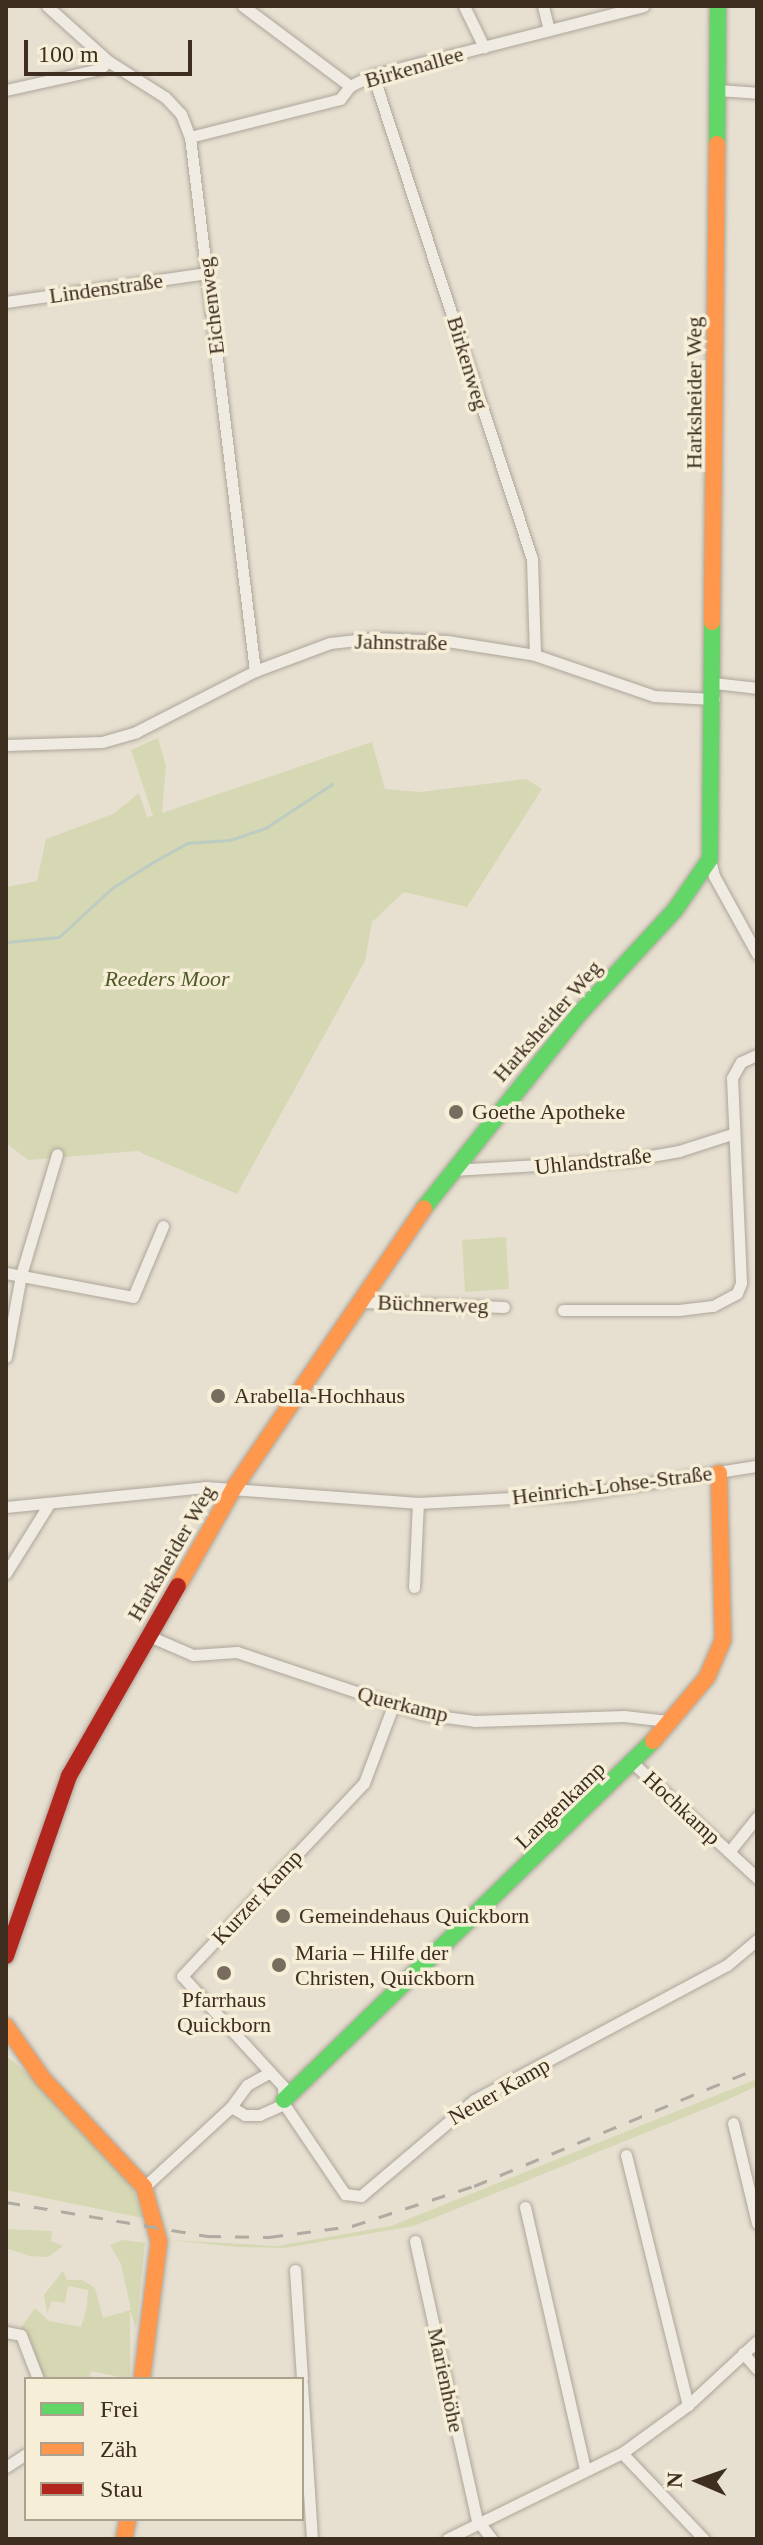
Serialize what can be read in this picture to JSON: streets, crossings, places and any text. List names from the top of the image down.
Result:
{
  "streets": {
    "main road": ["Harksheider Weg", "Langenkamp"],
    "street": [
      "Birkenallee",
      "Lindenstraße",
      "Eichenweg",
      "Birkenweg",
      "Jahnstraße",
      "Uhlandstraße",
      "Büchnerweg",
      "Heinrich-Lohse-Straße",
      "Querkamp",
      "Hochkamp",
      "Kurzer Kamp",
      "Neuer Kamp",
      "Marienhöhe"
    ]
  },
  "crossings": [
    ["Birkenallee", "Eichenweg"],
    ["Birkenallee", "Birkenweg"],
    ["Lindenstraße", "Eichenweg"],
    ["Eichenweg", "Jahnstraße"],
    ["Birkenweg", "Jahnstraße"],
    ["Harksheider Weg", "Jahnstraße"],
    ["Harksheider Weg", "Uhlandstraße"],
    ["Harksheider Weg", "Büchnerweg"],
    ["Harksheider Weg", "Heinrich-Lohse-Straße"],
    ["Harksheider Weg", "Querkamp"],
    ["Heinrich-Lohse-Straße", "Langenkamp"],
    ["Querkamp", "Langenkamp"],
    ["Querkamp", "Kurzer Kamp"],
    ["Langenkamp", "Hochkamp"],
    ["Langenkamp", "Neuer Kamp"]
  ],
  "parks": ["Reeders Moor"],
  "places": [
    "Goethe Apotheke",
    "Arabella-Hochhaus",
    "Gemeindehaus Quickborn",
    "Maria – Hilfe der Christen, Quickborn",
    "Pfarrhaus Quickborn"
  ],
  "legend": ["Frei", "Zäh", "Stau"],
  "scale_bar": "100 m",
  "north": "left"
}
